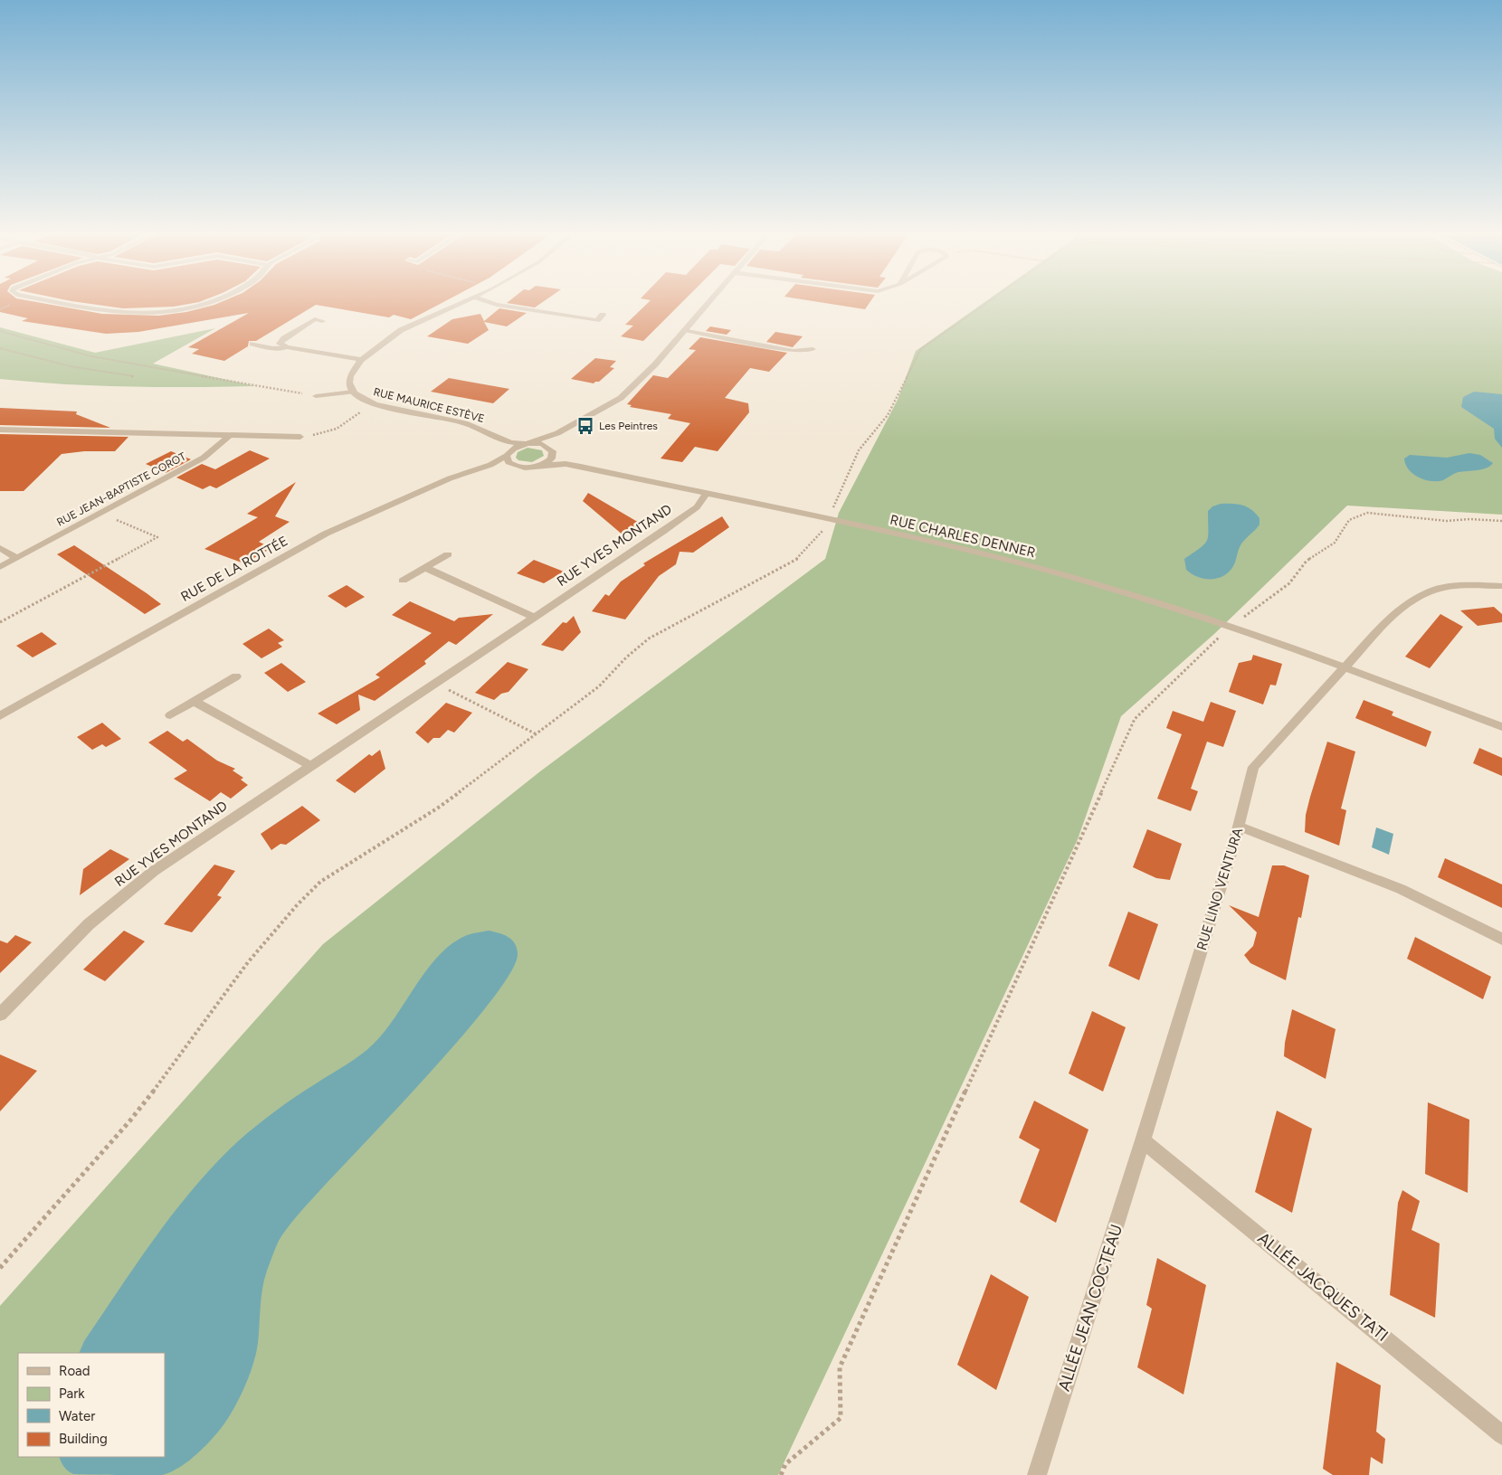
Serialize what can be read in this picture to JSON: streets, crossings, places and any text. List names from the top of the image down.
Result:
{
  "streets": {
    "street": [
      "RUE MAURICE ESTÈVE",
      "RUE JEAN-BAPTISTE COROT",
      "RUE CHARLES DENNER",
      "RUE YVES MONTAND",
      "RUE DE LA ROTTÉE",
      "RUE LINO VENTURA",
      "ALLÉE JACQUES TATI",
      "ALLÉE JEAN COCTEAU"
    ]
  },
  "crossings": [
    ["RUE MAURICE ESTÈVE", "RUE DE LA ROTTÉE"],
    ["RUE CHARLES DENNER", "RUE YVES MONTAND"],
    ["RUE CHARLES DENNER", "RUE DE LA ROTTÉE"],
    ["RUE CHARLES DENNER", "RUE LINO VENTURA"],
    ["RUE LINO VENTURA", "ALLÉE JACQUES TATI"],
    ["RUE LINO VENTURA", "ALLÉE JEAN COCTEAU"],
    ["ALLÉE JACQUES TATI", "ALLÉE JEAN COCTEAU"]
  ],
  "places": {
    "bus stop": ["Les Peintres"]
  },
  "legend": [
    "Road",
    "Park",
    "Water",
    "Building"
  ]
}
